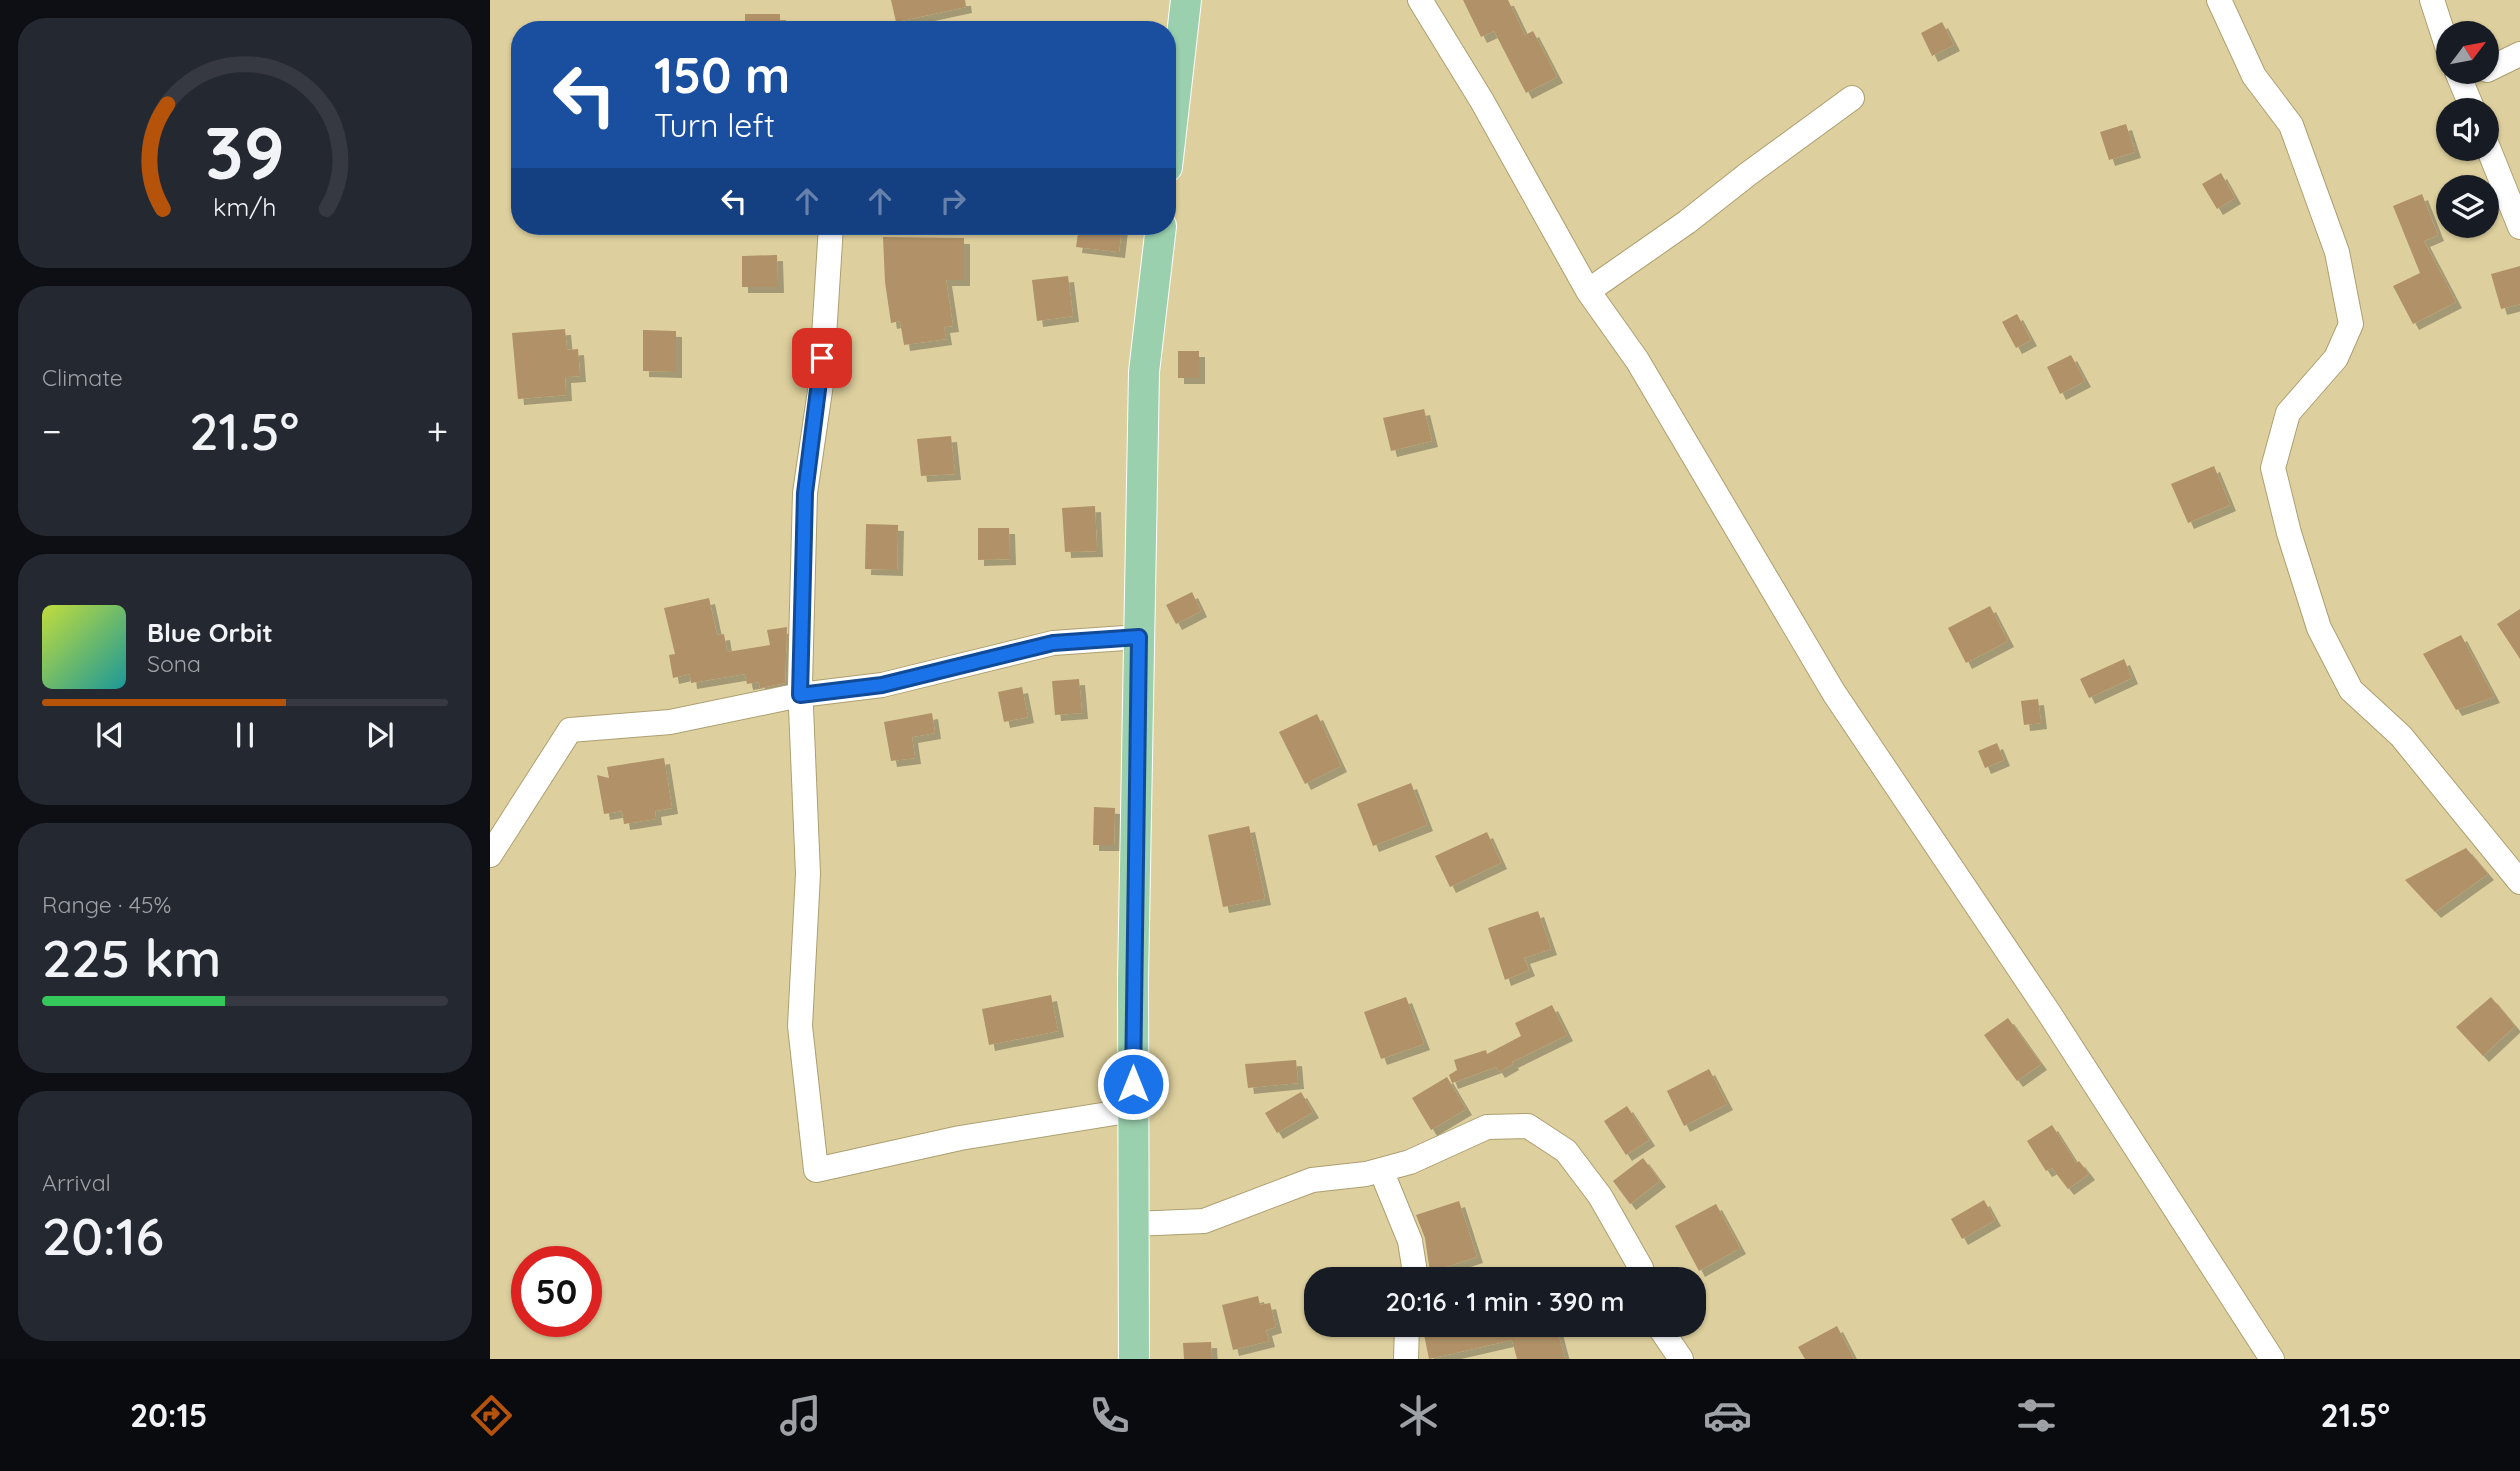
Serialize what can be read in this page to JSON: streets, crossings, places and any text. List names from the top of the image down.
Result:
{
  "north": "top right",
  "page": {
    "turn": ["150 m", "Turn left"],
    "tile": [
      "Climate",
      ["Range · 45%", "225 km"],
      ["Arrival", "20:16"]
    ],
    "heat": ["−", "21.5°", "+"],
    "song": ["Blue Orbit", "Sona"],
    "limit": "50",
    "trip": "20:16 · 1 min · 390 m",
    "tabs": ["20:15", "21.5°"],
    "gauge": ["39", "km/h"]
  }
}
